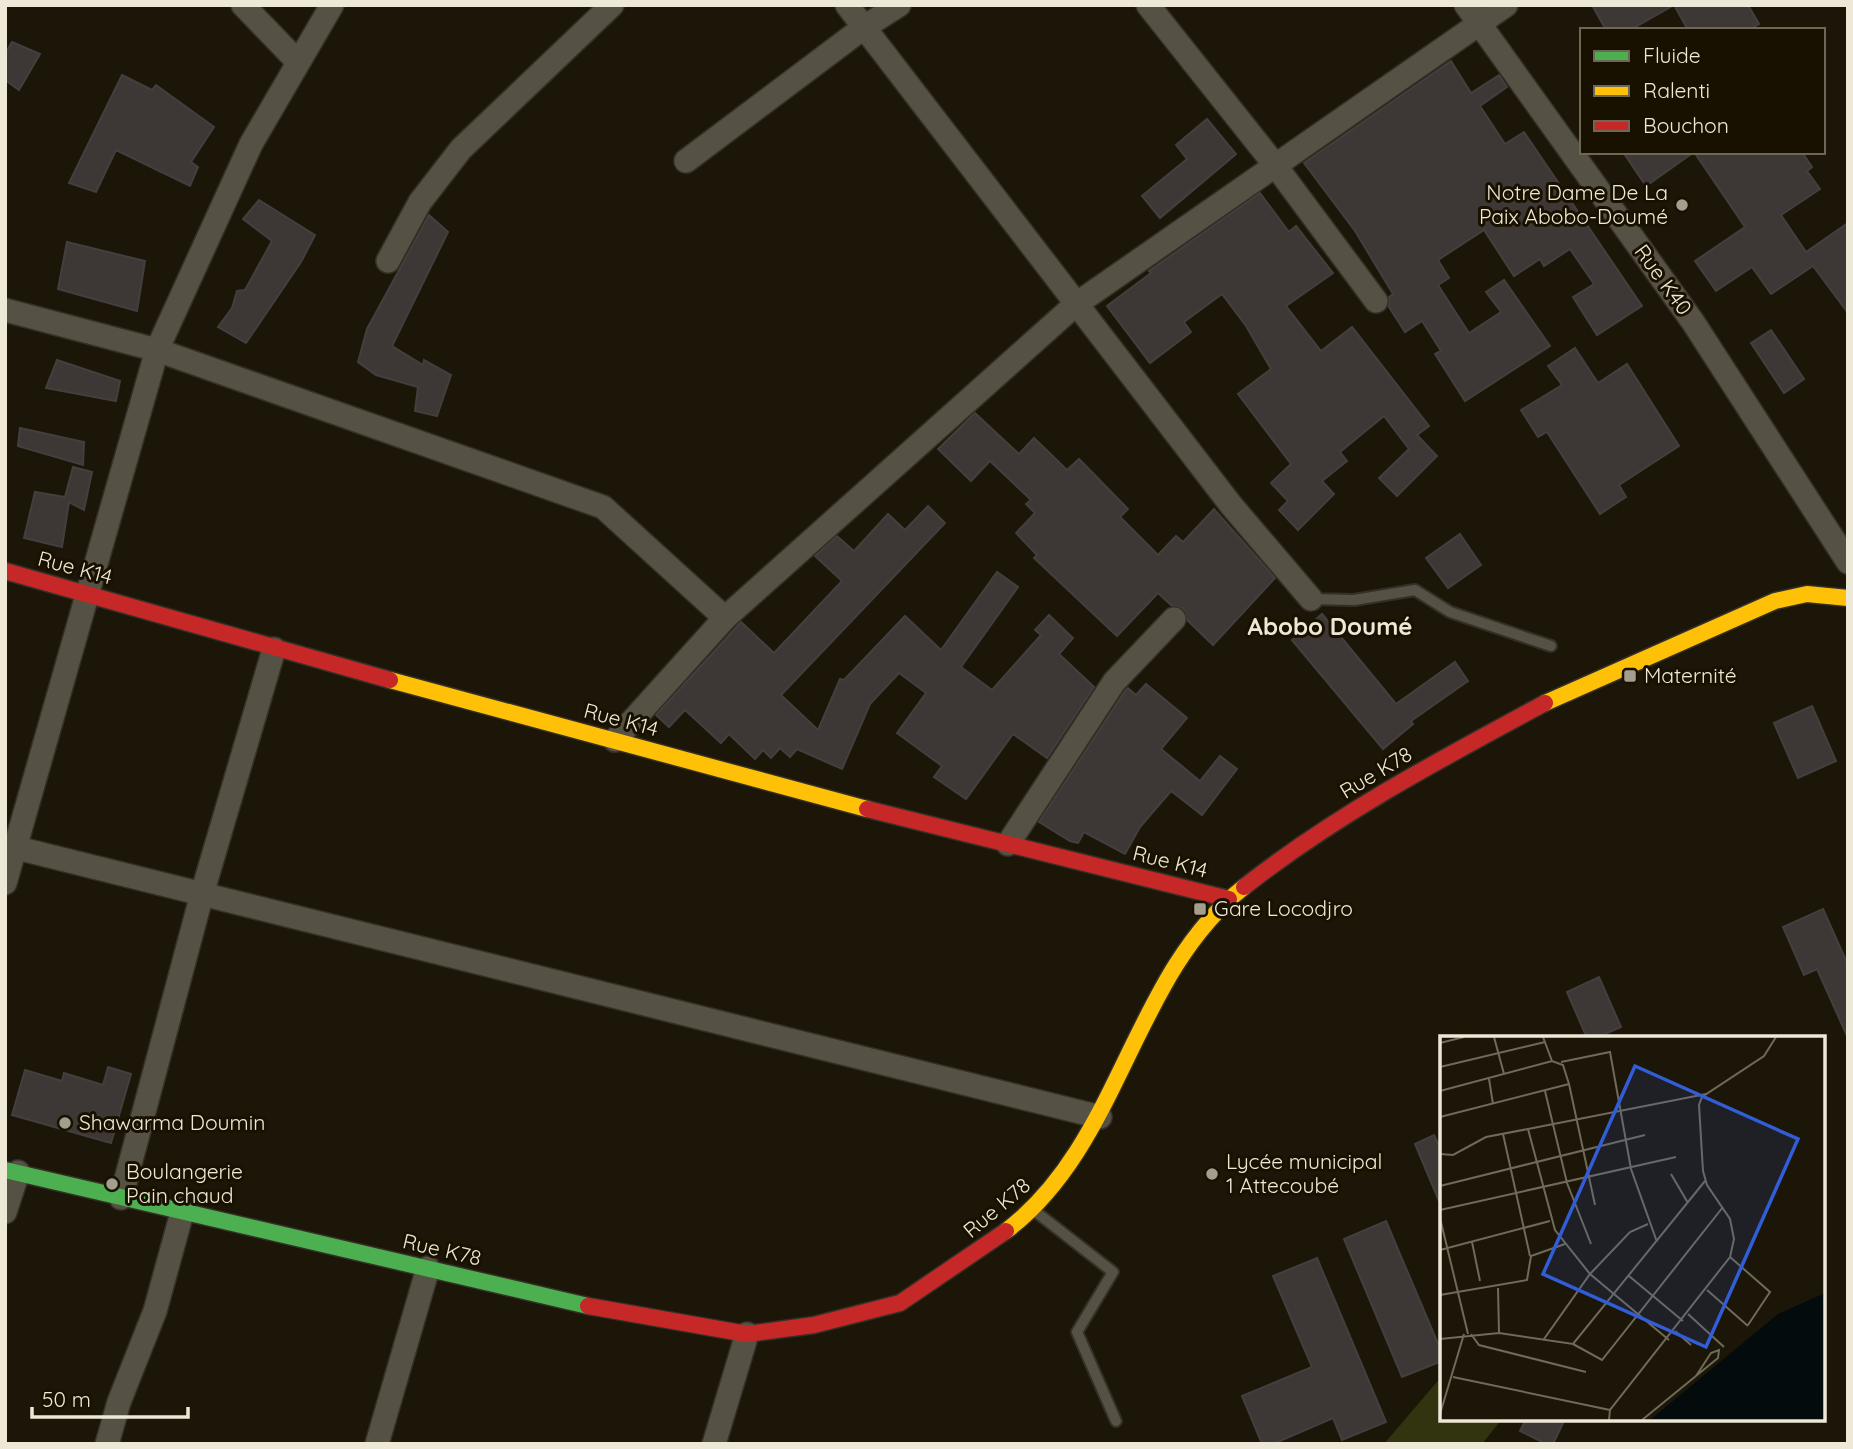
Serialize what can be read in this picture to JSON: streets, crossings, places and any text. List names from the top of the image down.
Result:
{
  "streets": {
    "street": ["Rue K40", "Rue K14", "Rue K78"]
  },
  "crossings": [
    ["Rue K14", "Rue K78"]
  ],
  "districts": ["Abobo Doumé"],
  "places": {
    "other": [
      "Notre Dame De La Paix Abobo-Doumé",
      "Shawarma Doumin",
      "Lycée municipal 1 Attecoubé",
      "Boulangerie Pain chaud"
    ],
    "transit": ["Maternité", "Gare Locodjro"]
  },
  "legend": ["Fluide", "Ralenti", "Bouchon"],
  "scale_bar": "50 m"
}
